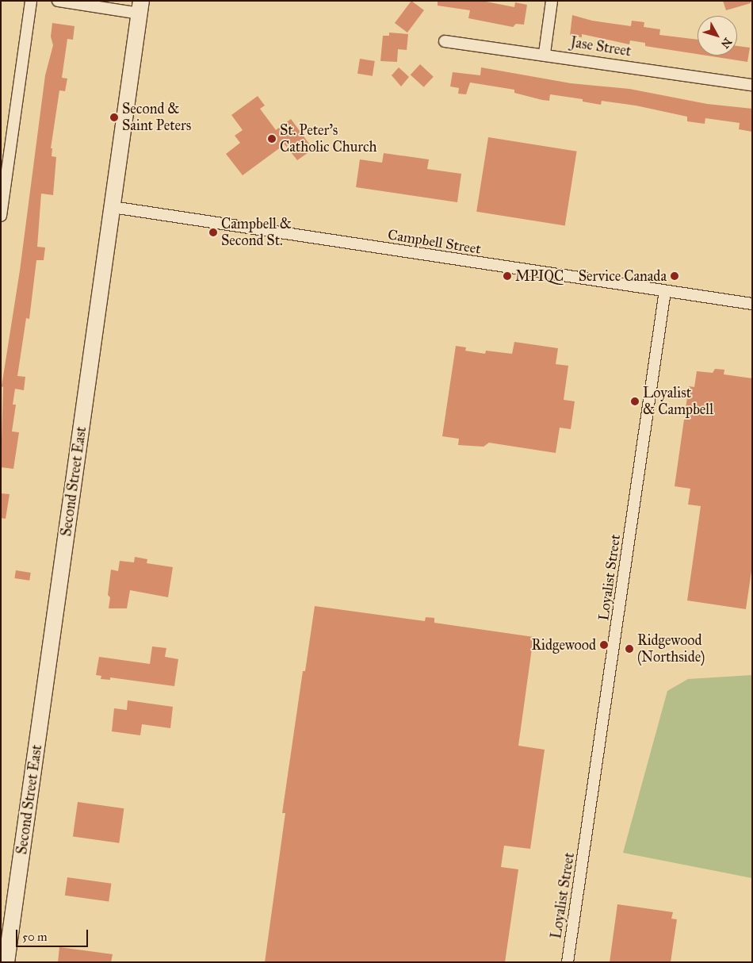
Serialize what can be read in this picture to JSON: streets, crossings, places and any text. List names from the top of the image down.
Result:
{
  "streets": {
    "main road": ["Second Street East"],
    "street": ["Jase Street", "Campbell Street", "Loyalist Street"]
  },
  "crossings": [
    ["Campbell Street", "Second Street East"],
    ["Campbell Street", "Loyalist Street"]
  ],
  "places": [
    "Second & Saint Peters",
    "St. Peter's Catholic Church",
    "Campbell & Second St.",
    "MPIQC",
    "Service Canada",
    "Loyalist & Campbell",
    "Ridgewood",
    "Ridgewood (Northside)"
  ],
  "scale_bar": "50 m",
  "north": "bottom right"
}
